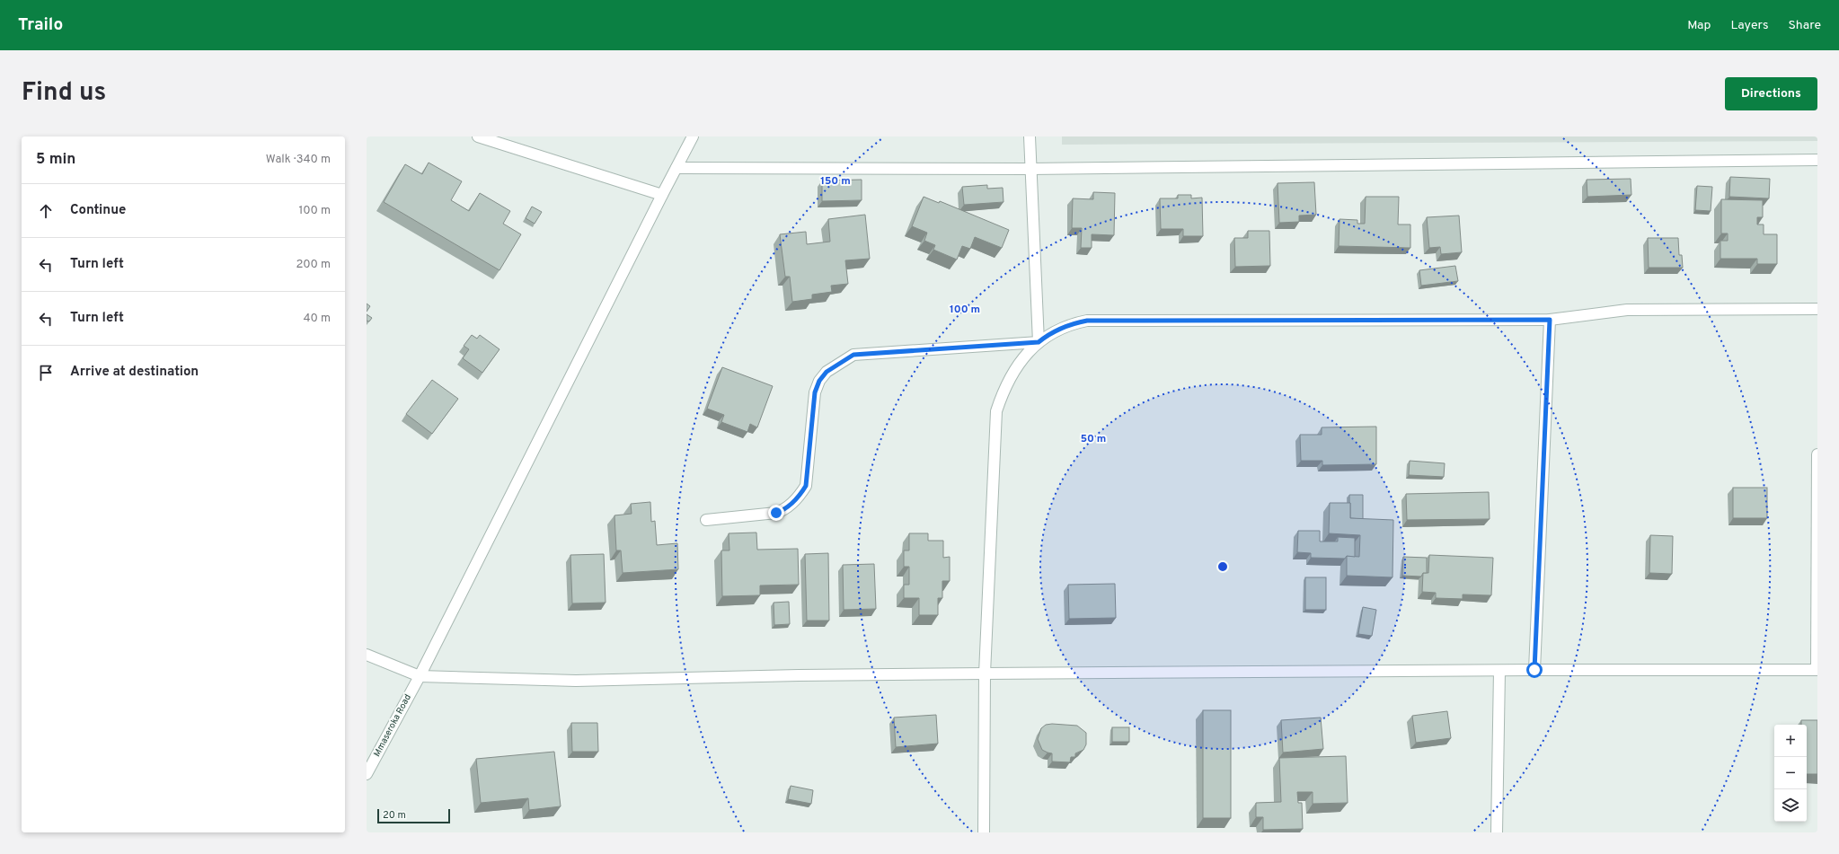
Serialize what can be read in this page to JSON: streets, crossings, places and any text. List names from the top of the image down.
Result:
{
  "streets": {
    "street": ["Mmaseroka Road"]
  },
  "scale_bar": "20 m",
  "page": {
    "header": "Trailo",
    "nav": ["Map", "Layers", "Share"],
    "title": "Find us",
    "buttons": "Directions",
    "heading": ["5 min", "Walk · 340 m"],
    "list": [
      ["Continue", "100 m"],
      ["Turn left", "200 m"],
      ["Turn left", "40 m"],
      "Arrive at destination"
    ],
    "map_buttons": ["+", "−"],
    "scale": "20 m"
  },
  "rings": ["150 m", "100 m", "50 m"]
}
